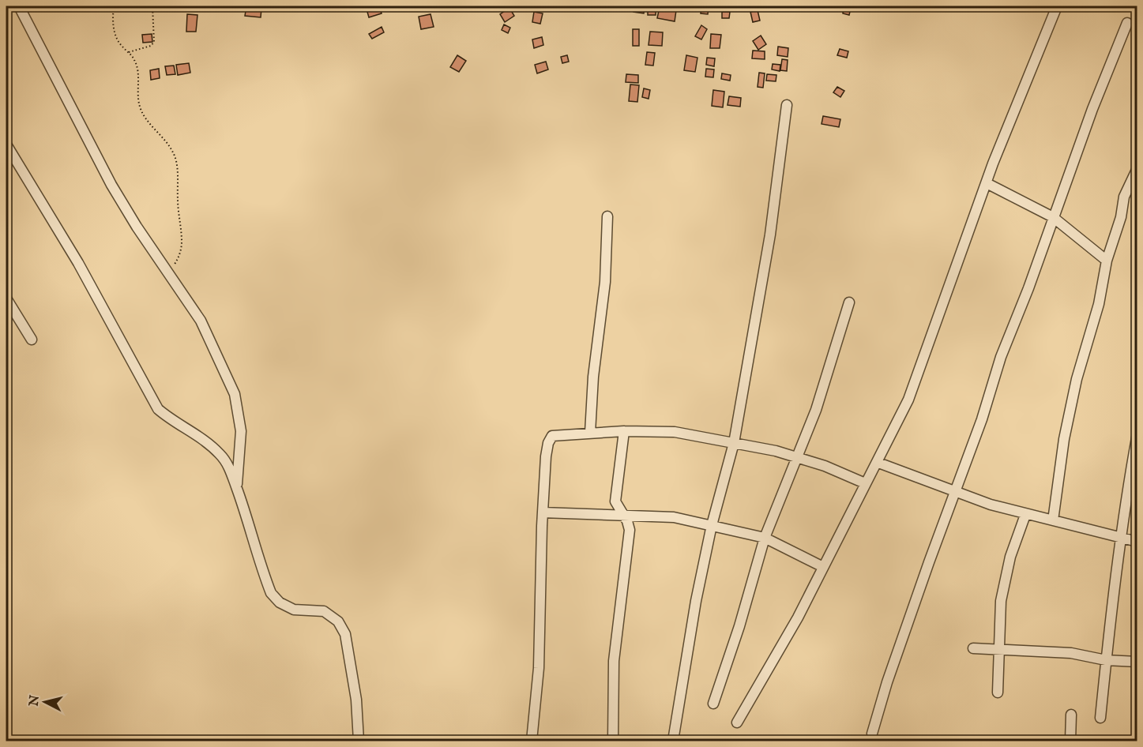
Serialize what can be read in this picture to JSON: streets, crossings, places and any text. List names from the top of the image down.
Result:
{
  "north": "left"
}
